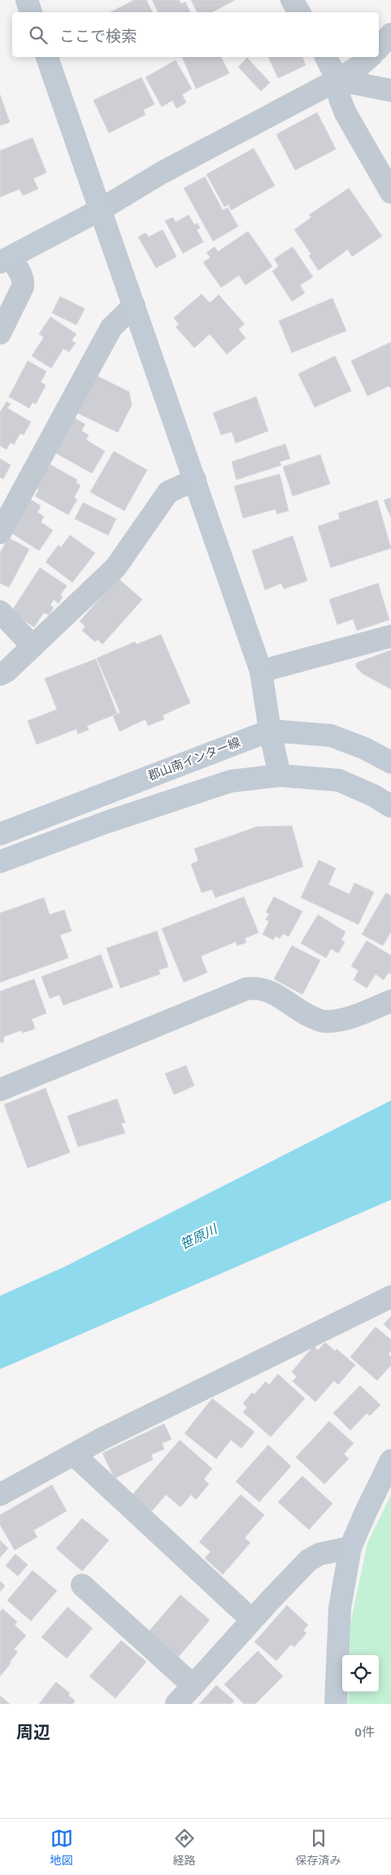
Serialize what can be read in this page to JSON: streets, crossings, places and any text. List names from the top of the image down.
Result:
{
  "streets": {
    "street": ["郡山南インター線"]
  },
  "water": ["笹原川"],
  "page": {
    "search": "ここで検索",
    "heading": ["周辺", "0件"],
    "nav": ["地図", "経路", "保存済み"]
  }
}
